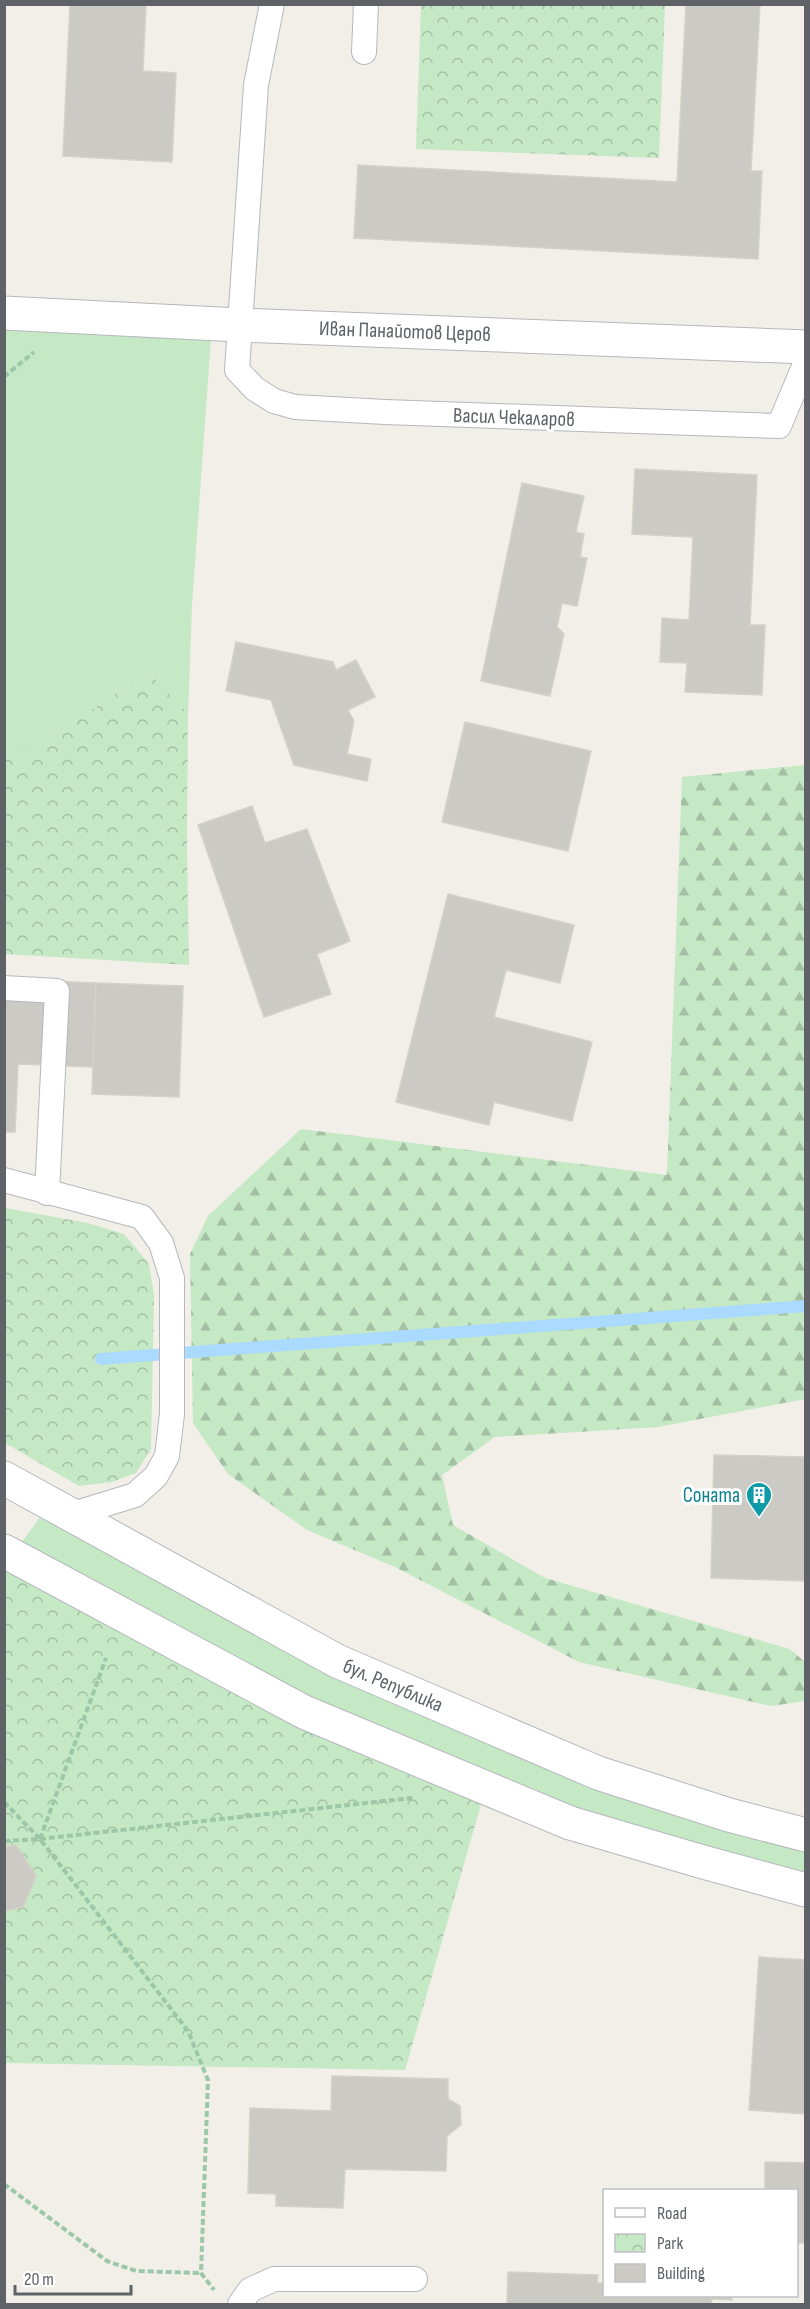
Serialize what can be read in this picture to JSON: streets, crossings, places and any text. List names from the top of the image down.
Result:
{
  "streets": {
    "street": ["Иван Панайотов Церов", "бул. Република"],
    "lane": ["Васил Чекаларов"]
  },
  "crossings": [
    ["Иван Панайотов Церов", "Васил Чекаларов"]
  ],
  "places": {
    "building": ["Соната"]
  },
  "legend": ["Road", "Park", "Building"],
  "scale_bar": "20 m"
}
